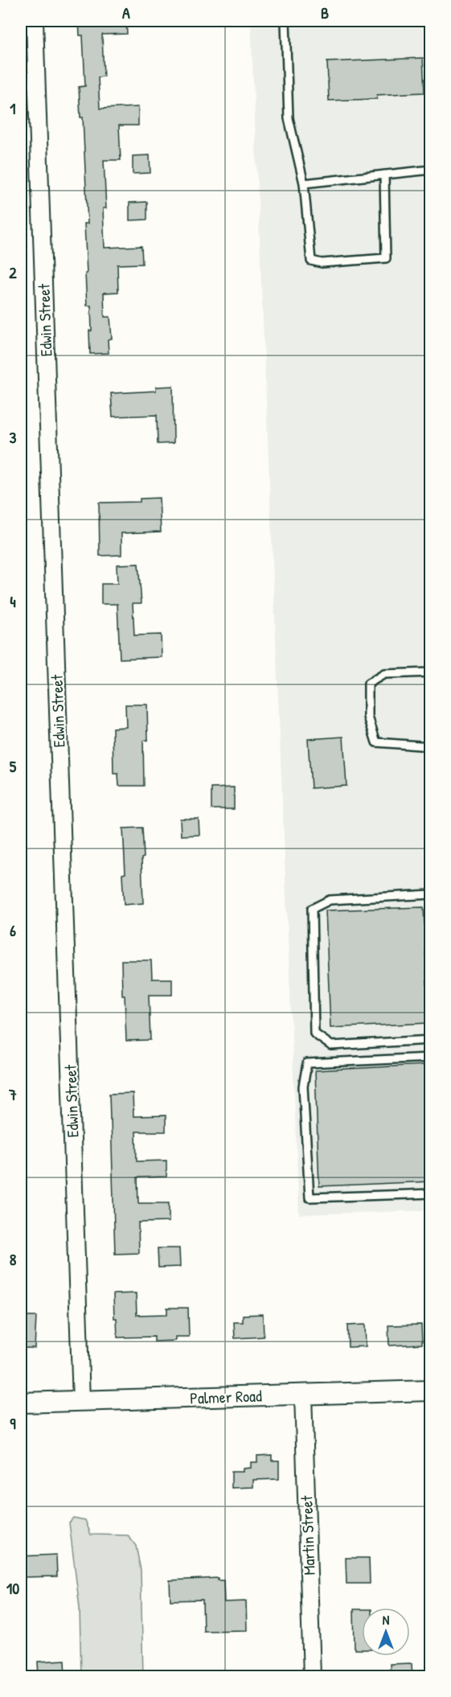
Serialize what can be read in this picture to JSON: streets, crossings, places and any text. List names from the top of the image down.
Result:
{
  "streets": {
    "street": ["Edwin Street", "Palmer Road", "Martin Street"]
  },
  "crossings": [
    ["Edwin Street", "Palmer Road"],
    ["Palmer Road", "Martin Street"]
  ],
  "north": "top",
  "grid": {
    "columns": ["A", "B"],
    "rows": [
      "1",
      "2",
      "3",
      "4",
      "5",
      "6",
      "7",
      "8",
      "9",
      "10"
    ]
  }
}
